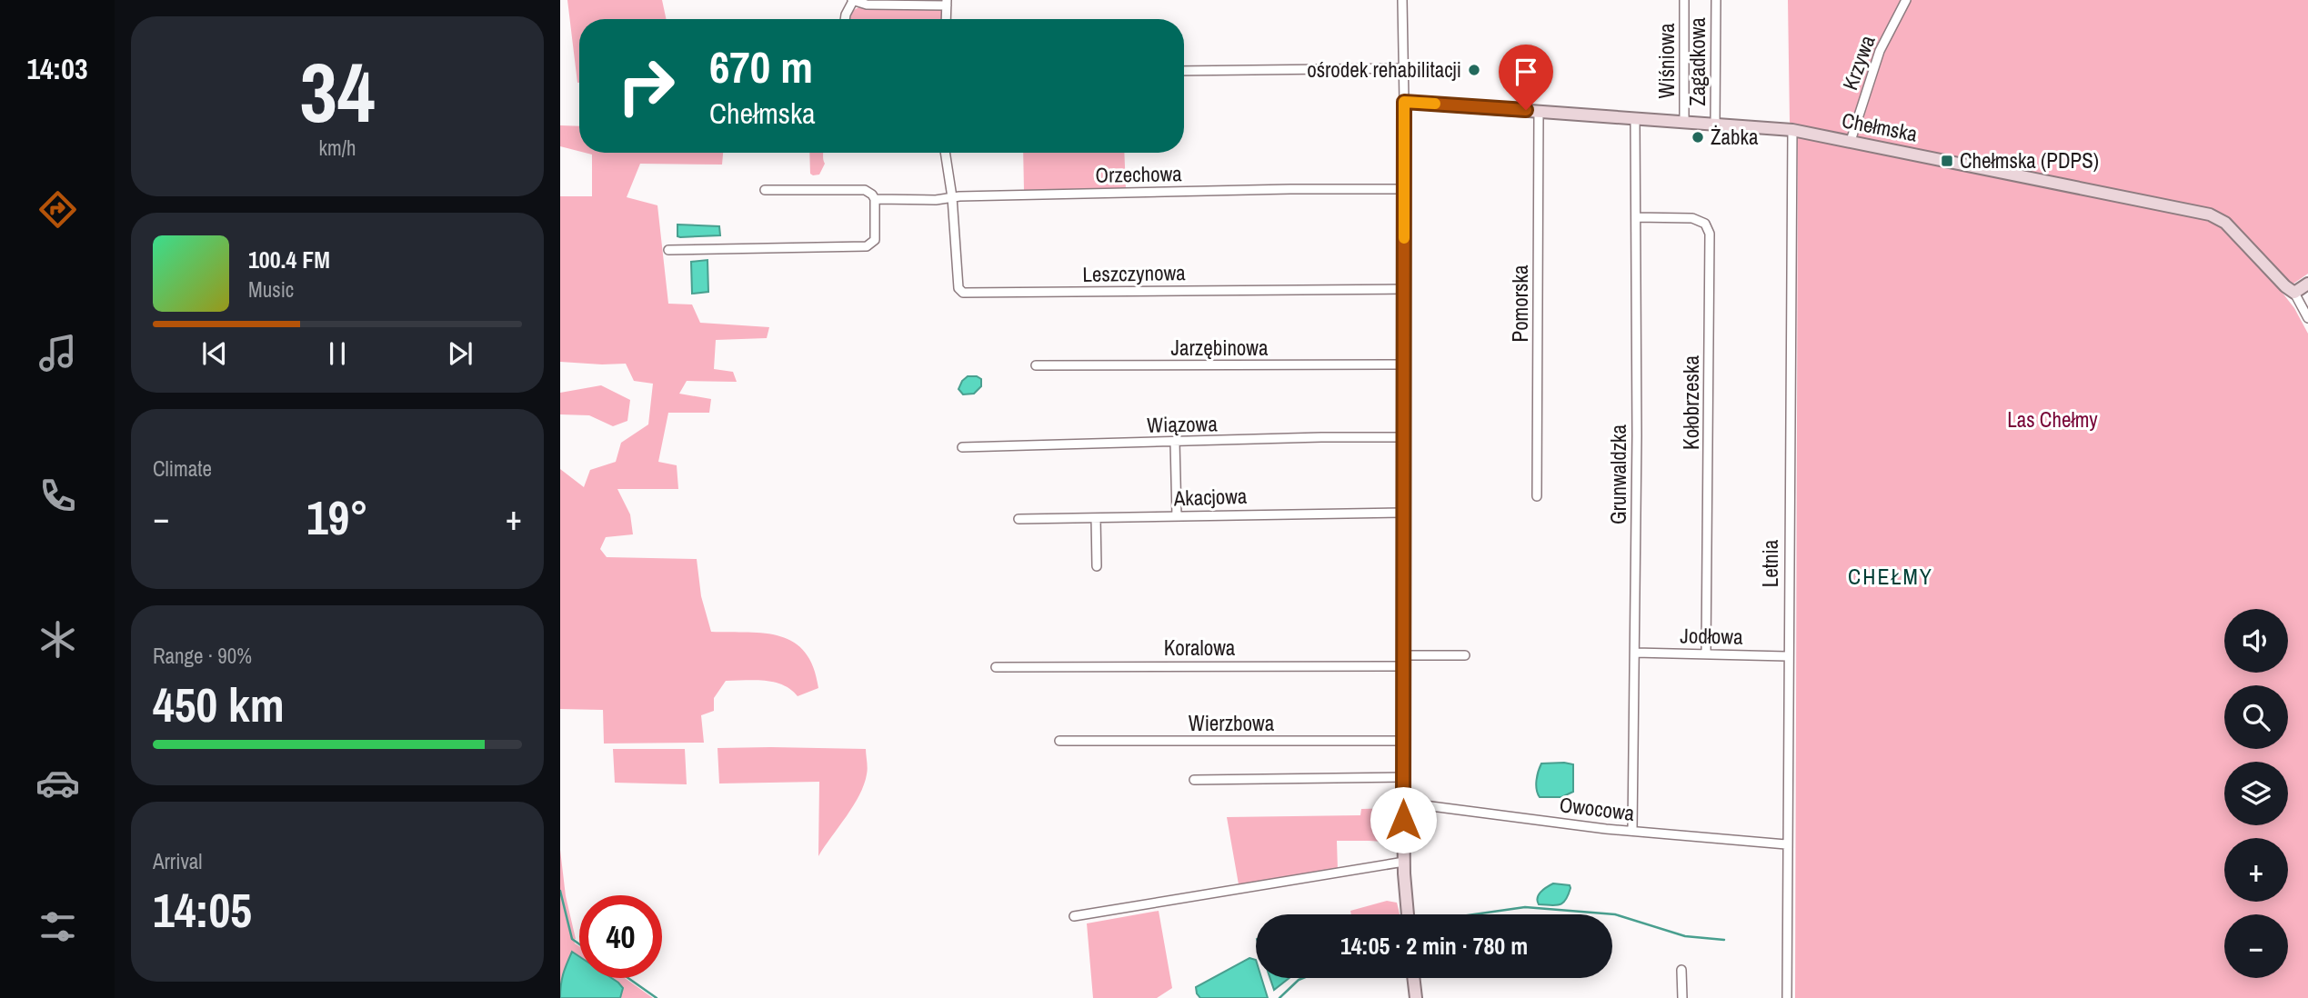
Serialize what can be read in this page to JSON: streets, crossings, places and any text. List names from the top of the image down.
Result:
{
  "streets": {
    "street": [
      "Wiśniowa",
      "Zagadkowa",
      "Krzywa",
      "Chełmska",
      "Orzechowa",
      "Leszczynowa",
      "Pomorska",
      "Jarzębinowa",
      "Kołobrzeska",
      "Wiązowa",
      "Grunwaldzka",
      "Akacjowa",
      "Letnia",
      "Jodłowa",
      "Koralowa",
      "Wierzbowa",
      "Owocowa"
    ]
  },
  "crossings": [
    ["Wiśniowa", "Chełmska"],
    ["Zagadkowa", "Chełmska"],
    ["Krzywa", "Chełmska"],
    ["Chełmska", "Pomorska"],
    ["Chełmska", "Grunwaldzka"],
    ["Chełmska", "Letnia"],
    ["Orzechowa", "Leszczynowa"],
    ["Kołobrzeska", "Grunwaldzka"],
    ["Kołobrzeska", "Jodłowa"],
    ["Grunwaldzka", "Jodłowa"],
    ["Grunwaldzka", "Owocowa"],
    ["Letnia", "Jodłowa"],
    ["Letnia", "Owocowa"]
  ],
  "districts": ["CHEŁMY"],
  "parks": ["Las Chełmy"],
  "places": {
    "other": ["ośrodek rehabilitacji", "Żabka"],
    "transit": ["Chełmska (PDPS)"]
  },
  "page": {
    "tabs": "14:03",
    "tile": [
      ["34", "km/h"],
      "Climate",
      ["Range · 90%", "450 km"],
      ["Arrival", "14:05"]
    ],
    "turn": ["670 m", "Chełmska"],
    "song": ["100.4 FM", "Music"],
    "heat": ["−", "19°", "+"],
    "map_buttons": ["+", "−"],
    "limit": "40",
    "trip": "14:05 · 2 min · 780 m"
  }
}
